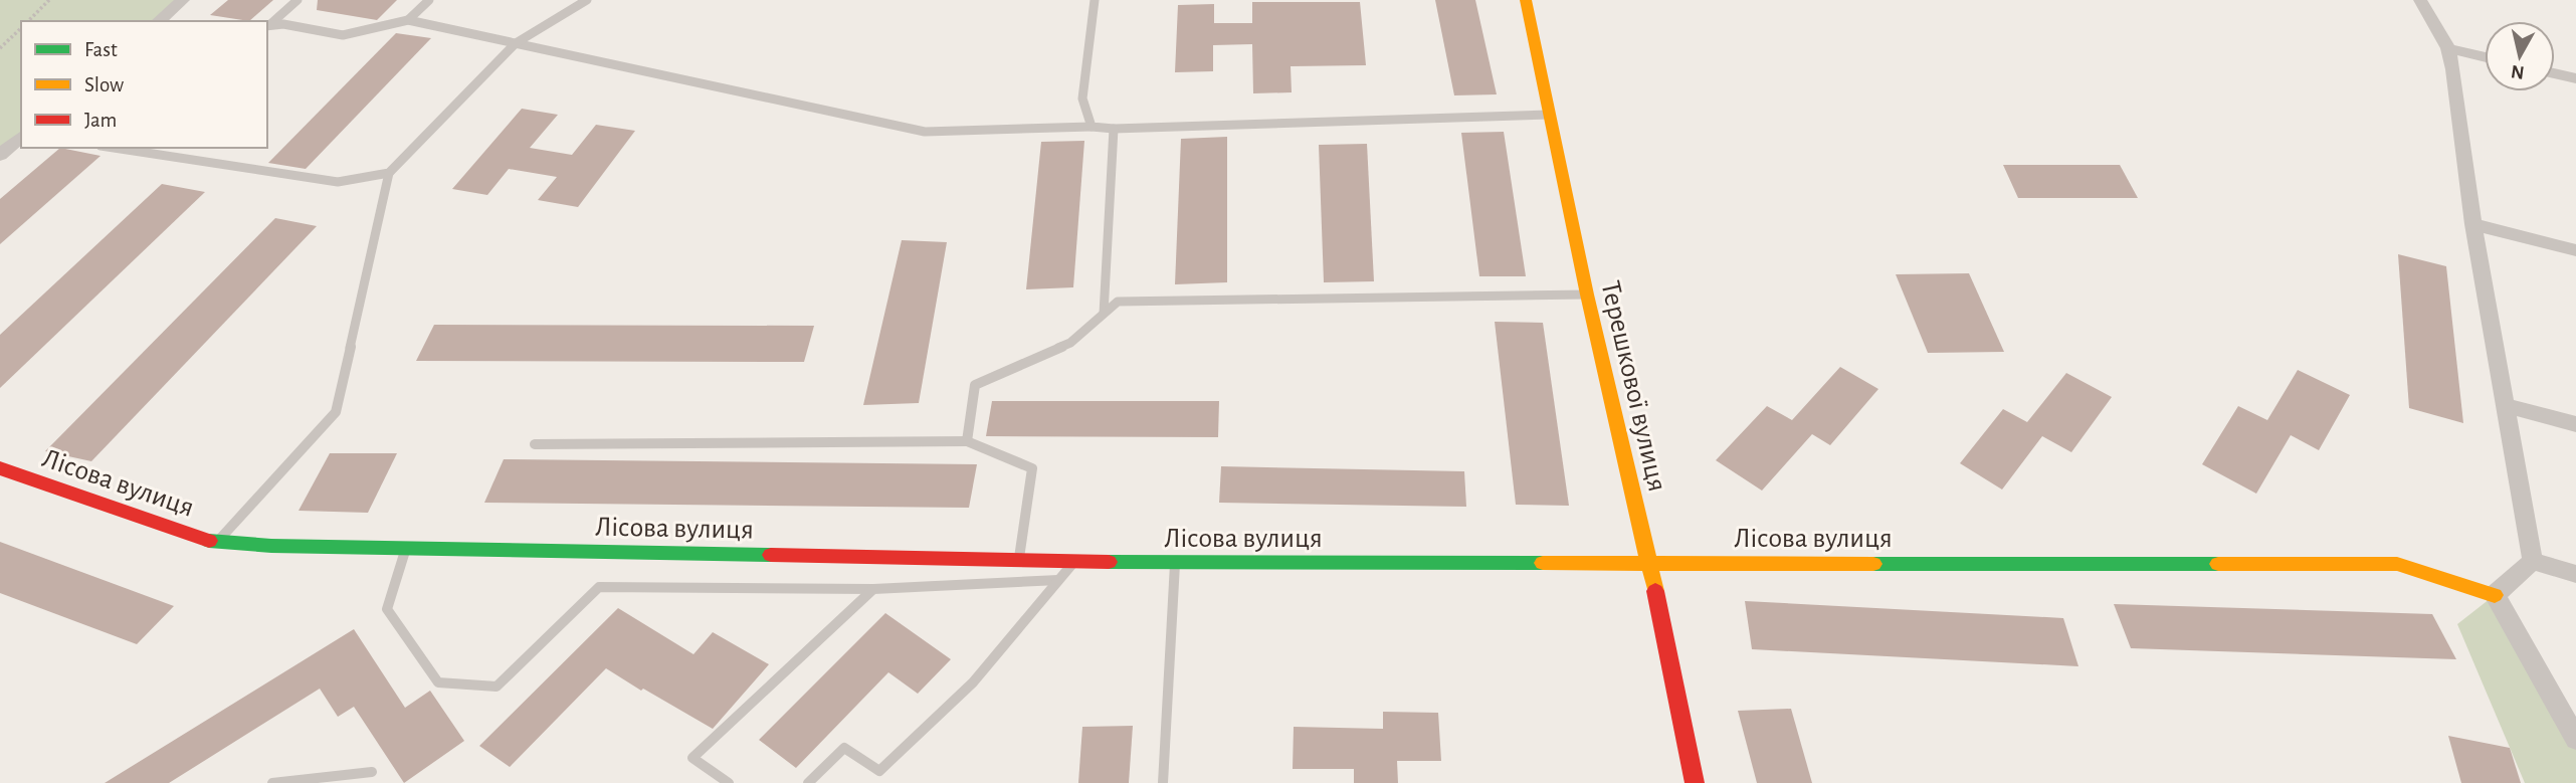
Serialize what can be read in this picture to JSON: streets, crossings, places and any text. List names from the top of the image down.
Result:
{
  "streets": {
    "street": ["Терешкової вулиця", "Лісова вулиця"]
  },
  "crossings": [
    ["Терешкової вулиця", "Лісова вулиця"]
  ],
  "legend": ["Fast", "Slow", "Jam"],
  "north": "bottom"
}
